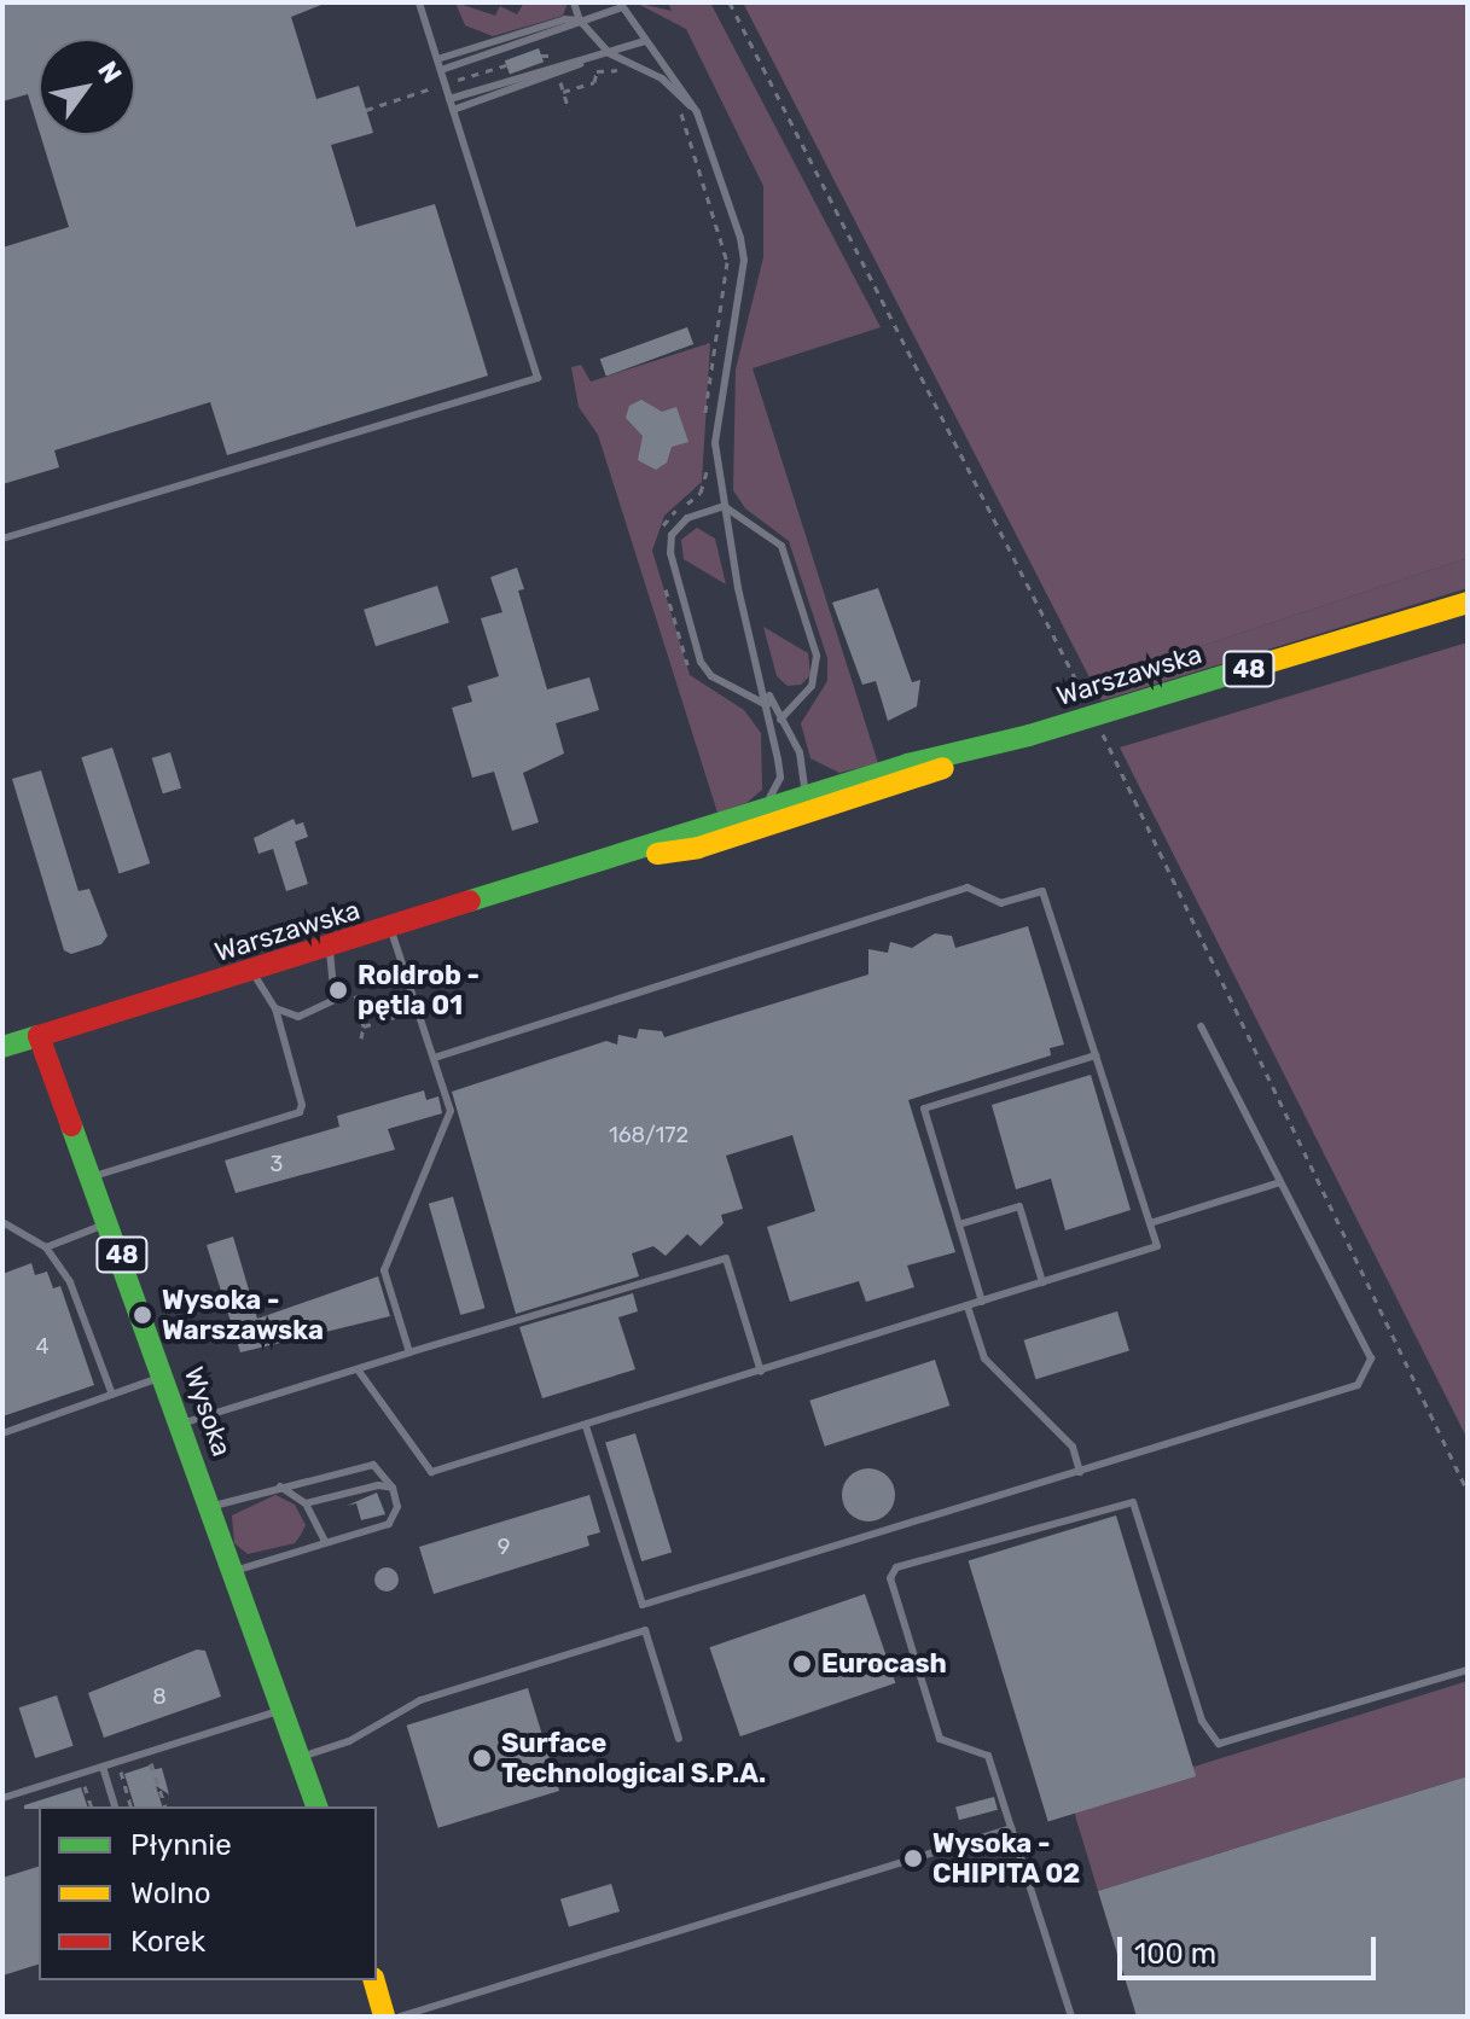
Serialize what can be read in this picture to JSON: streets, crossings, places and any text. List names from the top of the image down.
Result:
{
  "streets": {
    "main road": ["48", "Warszawska", "Wysoka"]
  },
  "crossings": [
    ["Warszawska", "Wysoka"]
  ],
  "places": [
    "Roldrob - pętla 01",
    "Wysoka - Warszawska",
    "Eurocash",
    "Surface Technological S.P.A.",
    "Wysoka - CHIPITA 02"
  ],
  "house_numbers": [
    "168/172",
    "3",
    "4",
    "9",
    "8"
  ],
  "legend": ["Płynnie", "Wolno", "Korek"],
  "scale_bar": "100 m",
  "north": "top right"
}
